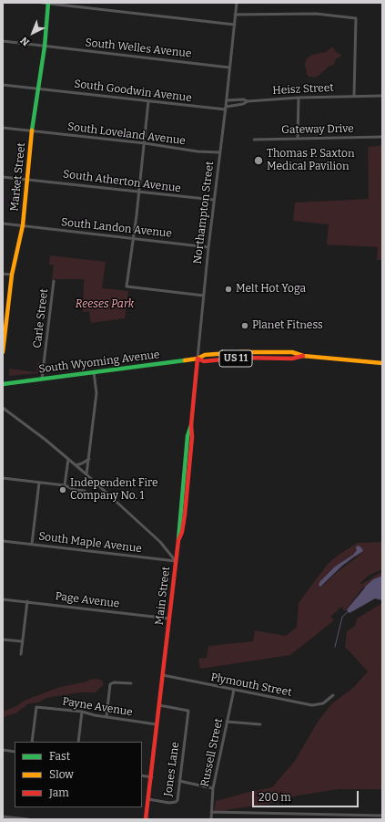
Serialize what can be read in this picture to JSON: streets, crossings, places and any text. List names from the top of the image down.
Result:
{
  "streets": {
    "main road": [
      "Market Street",
      "Northampton Street",
      "US 11",
      "South Wyoming Avenue",
      "Main Street"
    ],
    "street": [
      "South Welles Avenue",
      "Heisz Street",
      "South Goodwin Avenue",
      "Gateway Drive",
      "South Loveland Avenue",
      "South Atherton Avenue",
      "South Landon Avenue",
      "Carle Street",
      "South Maple Avenue",
      "Page Avenue",
      "Plymouth Street",
      "Payne Avenue",
      "Russell Street",
      "Jones Lane"
    ]
  },
  "crossings": [
    ["South Welles Avenue", "Market Street"],
    ["South Welles Avenue", "Northampton Street"],
    ["Heisz Street", "South Goodwin Avenue"],
    ["Heisz Street", "Northampton Street"],
    ["South Goodwin Avenue", "Market Street"],
    ["South Goodwin Avenue", "Northampton Street"],
    ["South Loveland Avenue", "Market Street"],
    ["South Loveland Avenue", "Northampton Street"],
    ["Market Street", "South Atherton Avenue"],
    ["Market Street", "South Landon Avenue"],
    ["South Atherton Avenue", "Northampton Street"],
    ["Northampton Street", "South Landon Avenue"],
    ["Northampton Street", "South Wyoming Avenue"],
    ["Northampton Street", "South Maple Avenue"],
    ["Northampton Street", "Main Street"],
    ["Carle Street", "South Wyoming Avenue"],
    ["South Maple Avenue", "Main Street"],
    ["Main Street", "Page Avenue"],
    ["Main Street", "Plymouth Street"],
    ["Main Street", "Payne Avenue"],
    ["Main Street", "Jones Lane"],
    ["Plymouth Street", "Russell Street"]
  ],
  "parks": ["Reeses Park"],
  "places": [
    "Thomas P. Saxton Medical Pavilion",
    "Melt Hot Yoga",
    "Planet Fitness",
    "Independent Fire Company No. 1"
  ],
  "legend": ["Fast", "Slow", "Jam"],
  "scale_bar": "200 m",
  "north": "bottom left"
}
